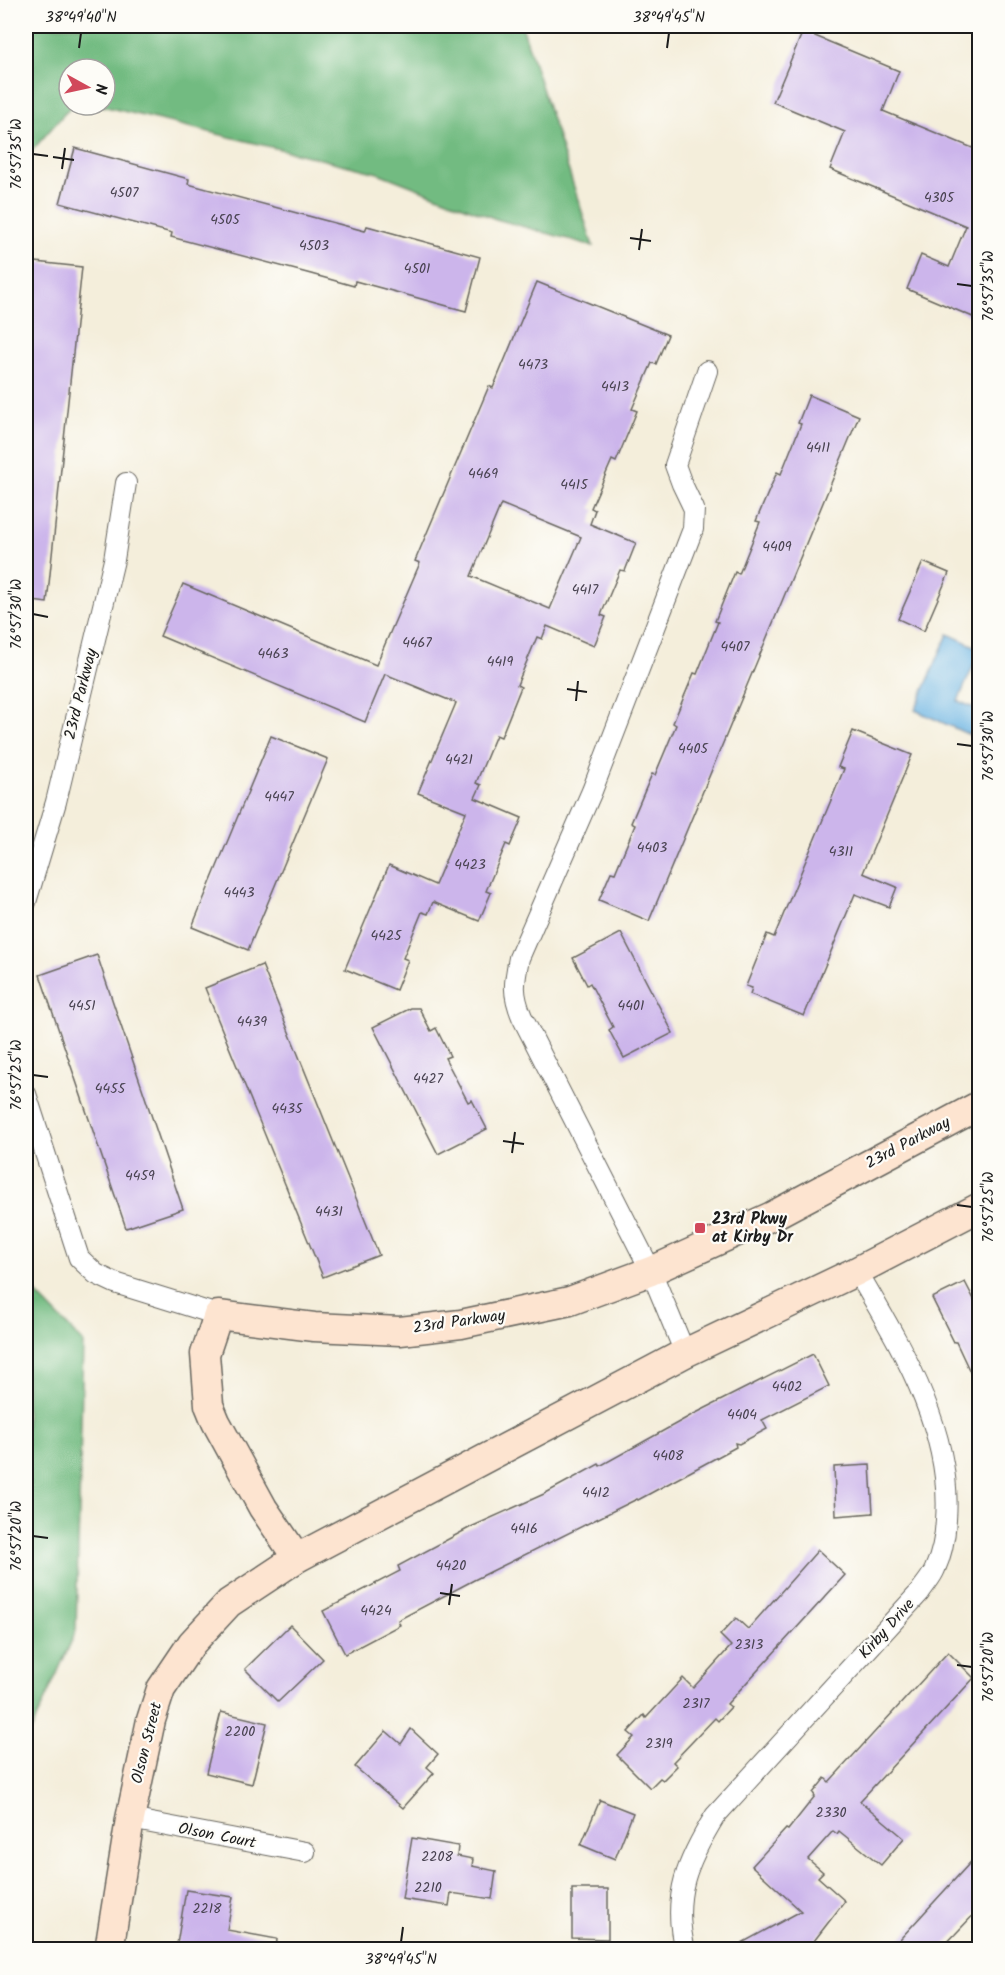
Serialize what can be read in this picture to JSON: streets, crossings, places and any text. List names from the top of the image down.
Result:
{
  "streets": {
    "street": [
      "23rd Parkway",
      "Kirby Drive",
      "Olson Street",
      "Olson Court"
    ]
  },
  "crossings": [
    ["Olson Street", "Olson Court"]
  ],
  "places": {
    "transit": ["23rd Pkwy at Kirby Dr"]
  },
  "house_numbers": [
    "4507",
    "4305",
    "4505",
    "4503",
    "4501",
    "4473",
    "4413",
    "4411",
    "4469",
    "4415",
    "4409",
    "4417",
    "4467",
    "4407",
    "4463",
    "4419",
    "4405",
    "4421",
    "4447",
    "4403",
    "4311",
    "4423",
    "4443",
    "4425",
    "4451",
    "4401",
    "4439",
    "4427",
    "4455",
    "4435",
    "4459",
    "4431",
    "4402",
    "4404",
    "4408",
    "4412",
    "4416",
    "4420",
    "4424",
    "2313",
    "2317",
    "2200",
    "2319",
    "2330",
    "2208",
    "2210",
    "2218"
  ],
  "north": "right",
  "coordinates": [
    "38°49'40\"N",
    "38°49'45\"N",
    "76°57'35\"W",
    "76°57'30\"W",
    "76°57'25\"W",
    "76°57'20\"W"
  ]
}
